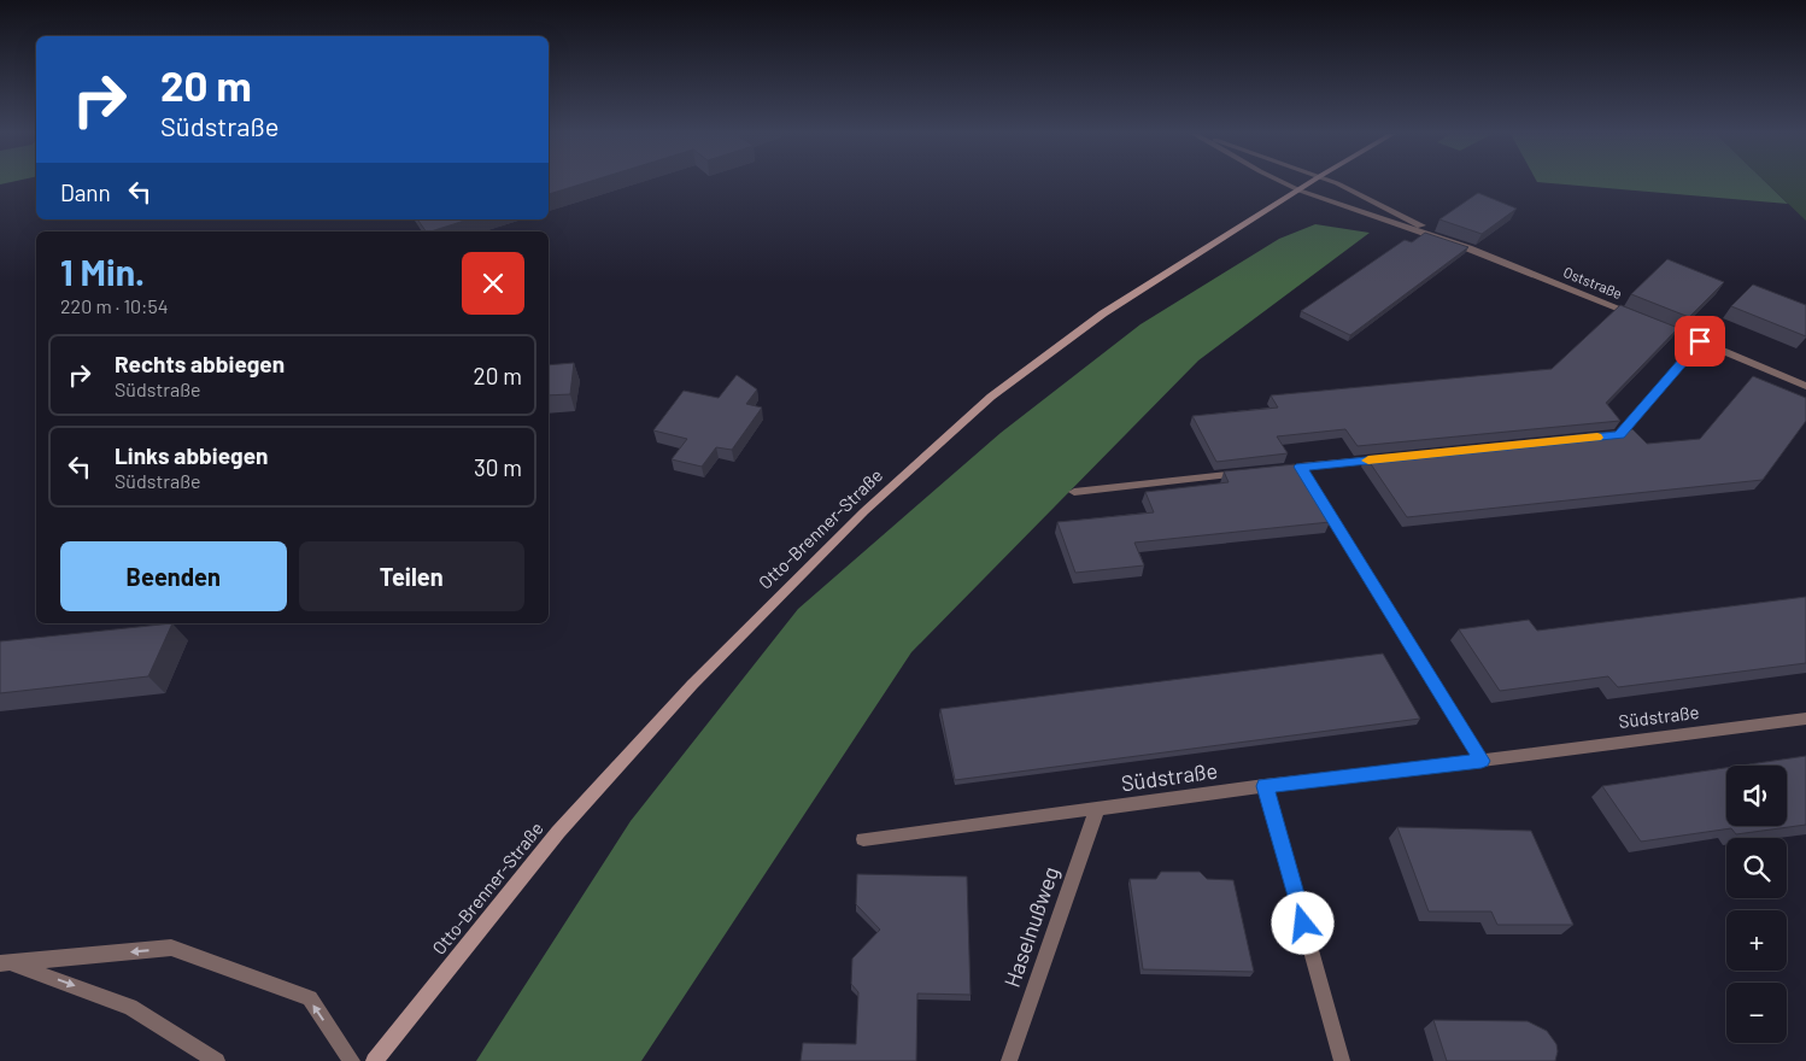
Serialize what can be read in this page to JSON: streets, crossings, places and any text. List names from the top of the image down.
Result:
{
  "streets": {
    "main road": ["Otto-Brenner-Straße"],
    "street": ["Oststraße", "Südstraße", "Haselnußweg"]
  },
  "crossings": [
    ["Oststraße", "Otto-Brenner-Straße"],
    ["Südstraße", "Haselnußweg"]
  ],
  "page": {
    "turn": ["20 m", "Südstraße"],
    "then": "Dann",
    "heading": ["1 Min.", "220 m · 10:54"],
    "list": [
      {
        "name": "Rechts abbiegen",
        "note": "Südstraße",
        "value": "20 m"
      },
      {
        "name": "Links abbiegen",
        "note": "Südstraße",
        "value": "30 m"
      }
    ],
    "buttons": ["Beenden", "Teilen"],
    "map_buttons": ["+", "−"]
  }
}
